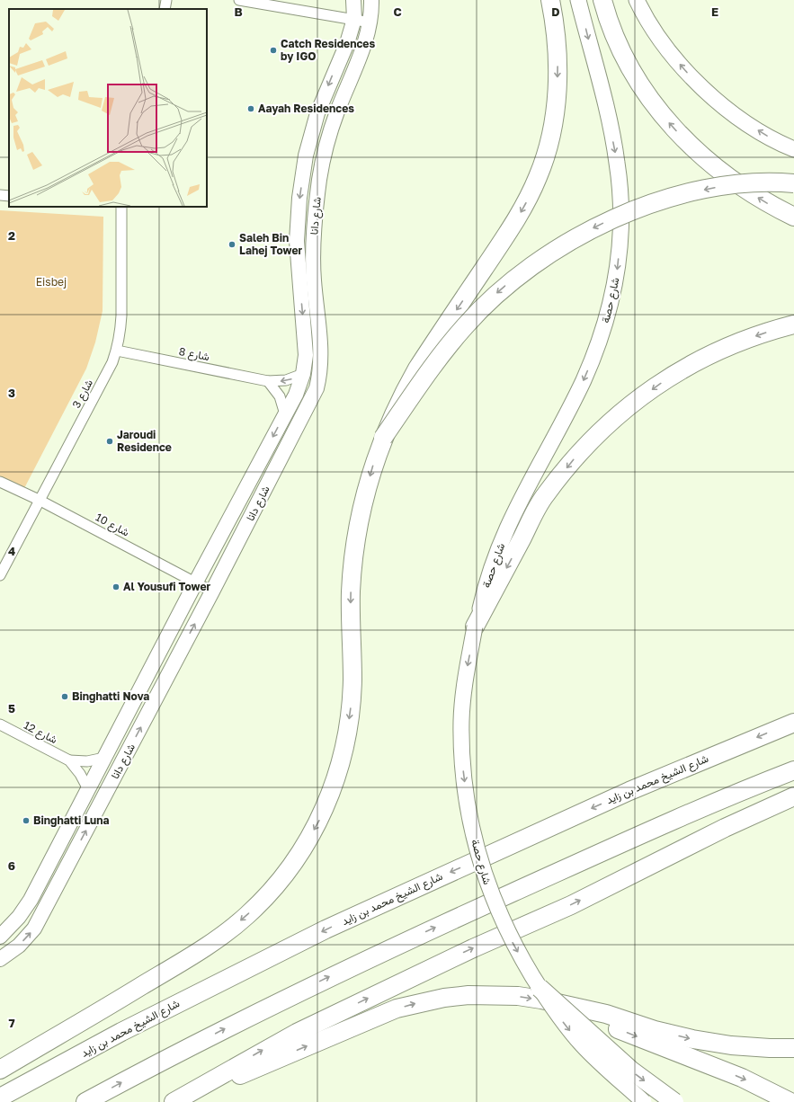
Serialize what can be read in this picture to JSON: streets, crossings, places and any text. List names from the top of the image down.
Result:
{
  "streets": {
    "highway": ["شارع الشيخ محمد بن زايد"],
    "main road": ["شارع حصة"],
    "street": [
      "شارع دانا",
      "شارع 8",
      "شارع 3",
      "شارع 10",
      "شارع 12"
    ]
  },
  "crossings": [
    ["شارع دانا", "شارع 8"],
    ["شارع دانا", "شارع 10"],
    ["شارع دانا", "شارع 12"],
    ["شارع 8", "شارع 3"],
    ["شارع 3", "شارع 10"]
  ],
  "one_way": ["شارع حصة"],
  "parks": ["Eisbej"],
  "places": [
    "Catch Residences by IGO",
    "Aayah Residences",
    "Saleh Bin Lahej Tower",
    "Jaroudi Residence",
    "Al Yousufi Tower",
    "Binghatti Nova",
    "Binghatti Luna"
  ],
  "grid": {
    "columns": [
      "B",
      "C",
      "D",
      "E"
    ],
    "rows": [
      "2",
      "3",
      "4",
      "5",
      "6",
      "7"
    ]
  }
}
